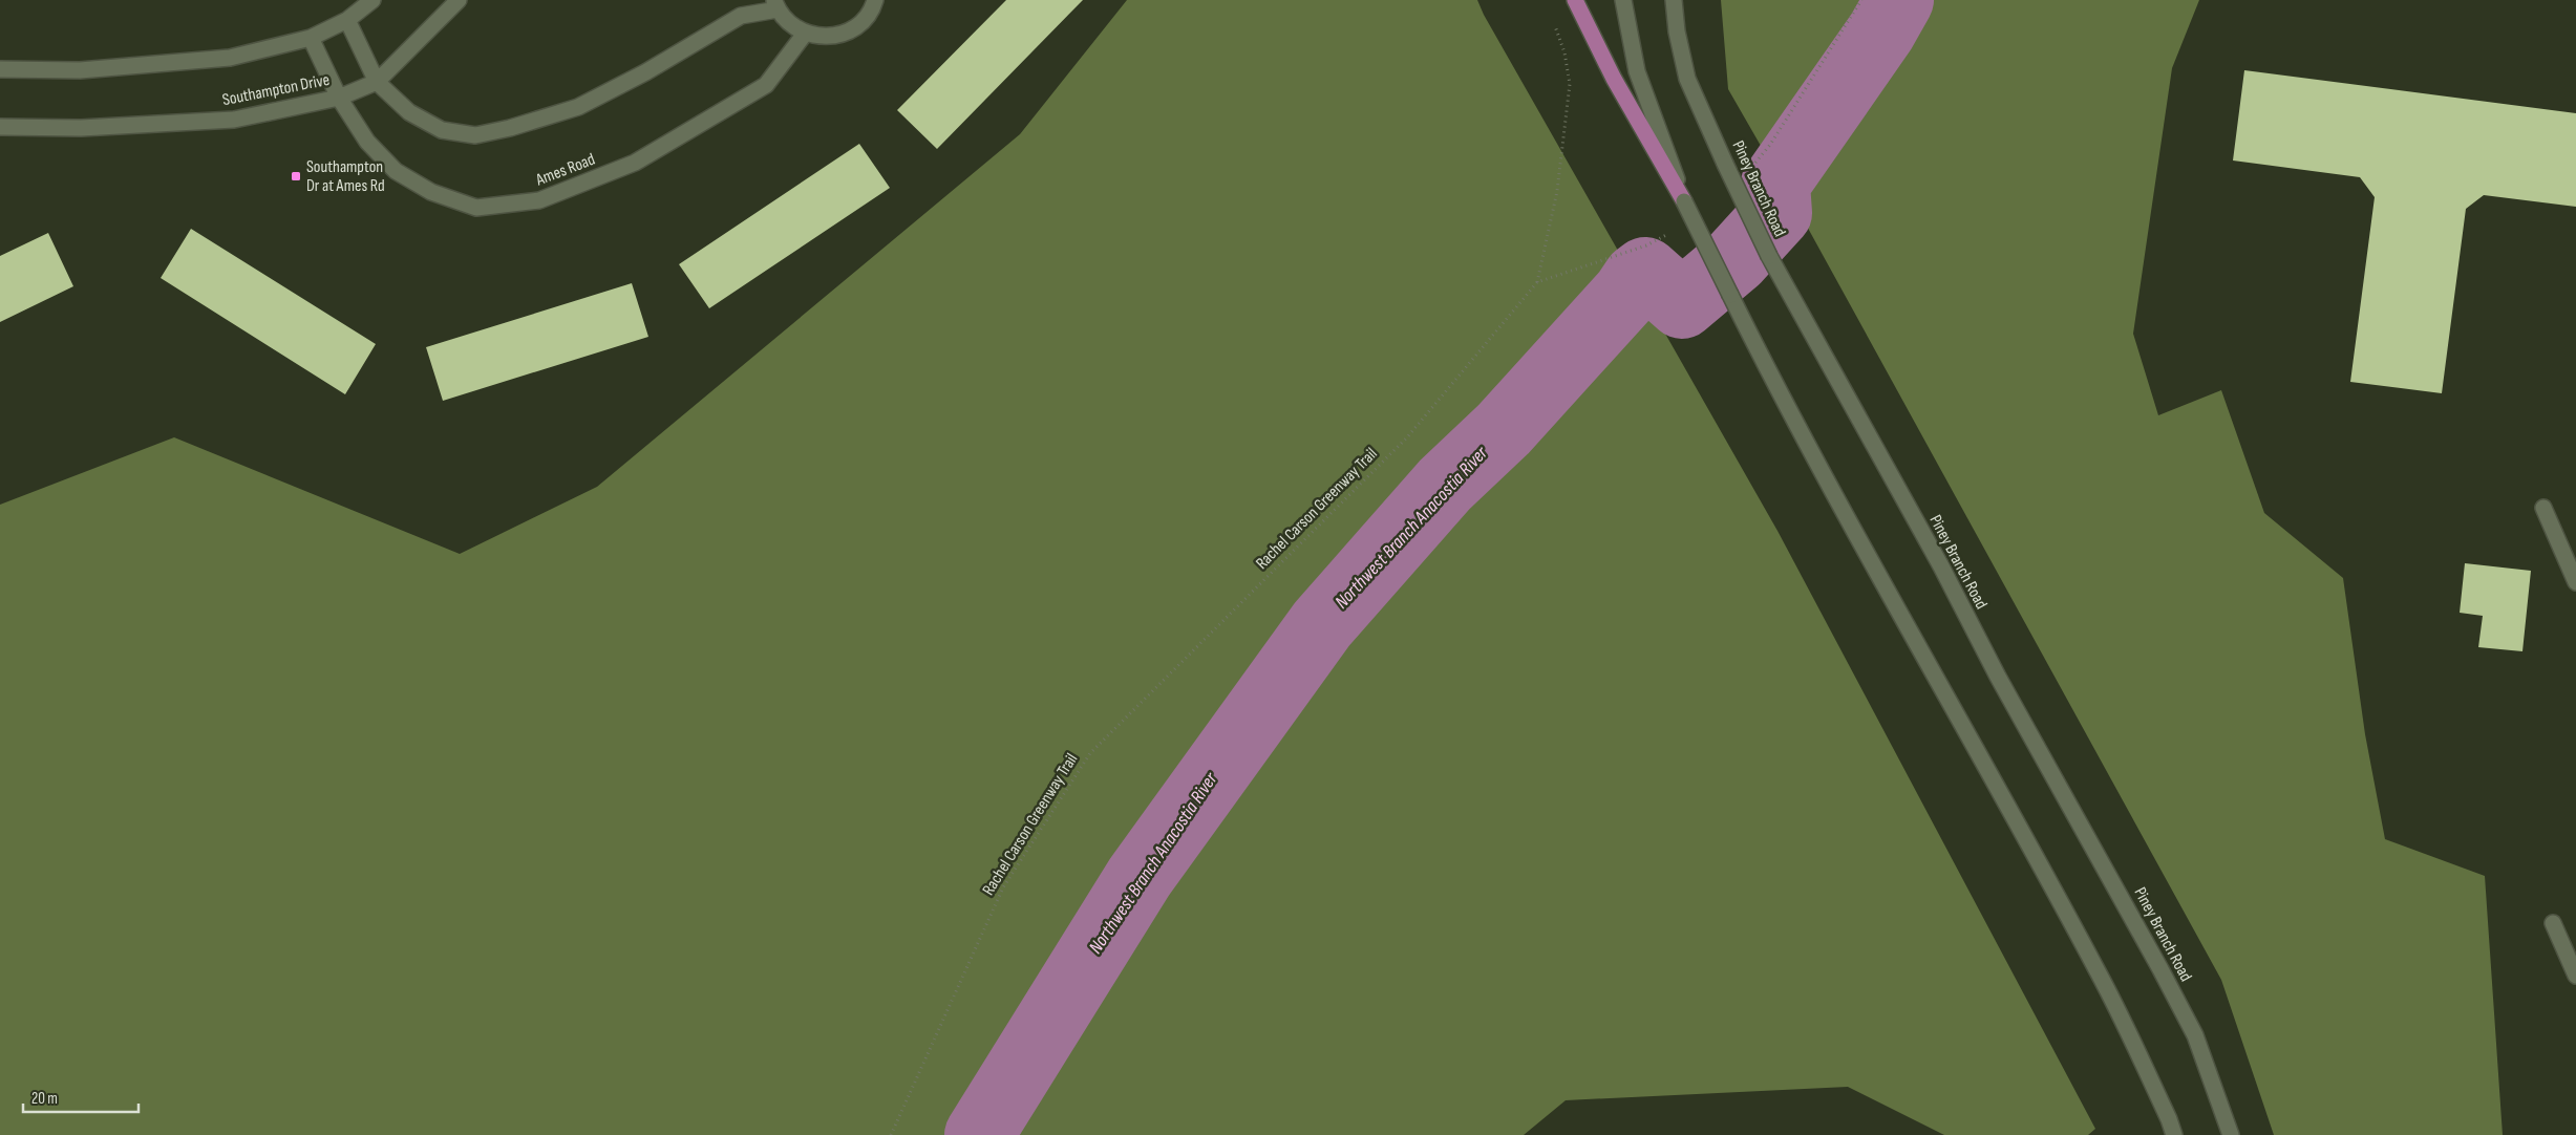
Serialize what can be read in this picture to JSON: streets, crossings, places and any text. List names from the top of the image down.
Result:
{
  "streets": {
    "main road": ["Southampton Drive", "Ames Road", "Piney Branch Road"],
    "path": ["Rachel Carson Greenway Trail"]
  },
  "crossings": [
    ["Southampton Drive", "Ames Road"]
  ],
  "water": ["Northwest Branch Anacostia River"],
  "places": {
    "transit": ["Southampton Dr at Ames Rd"]
  },
  "scale_bar": "20 m"
}
